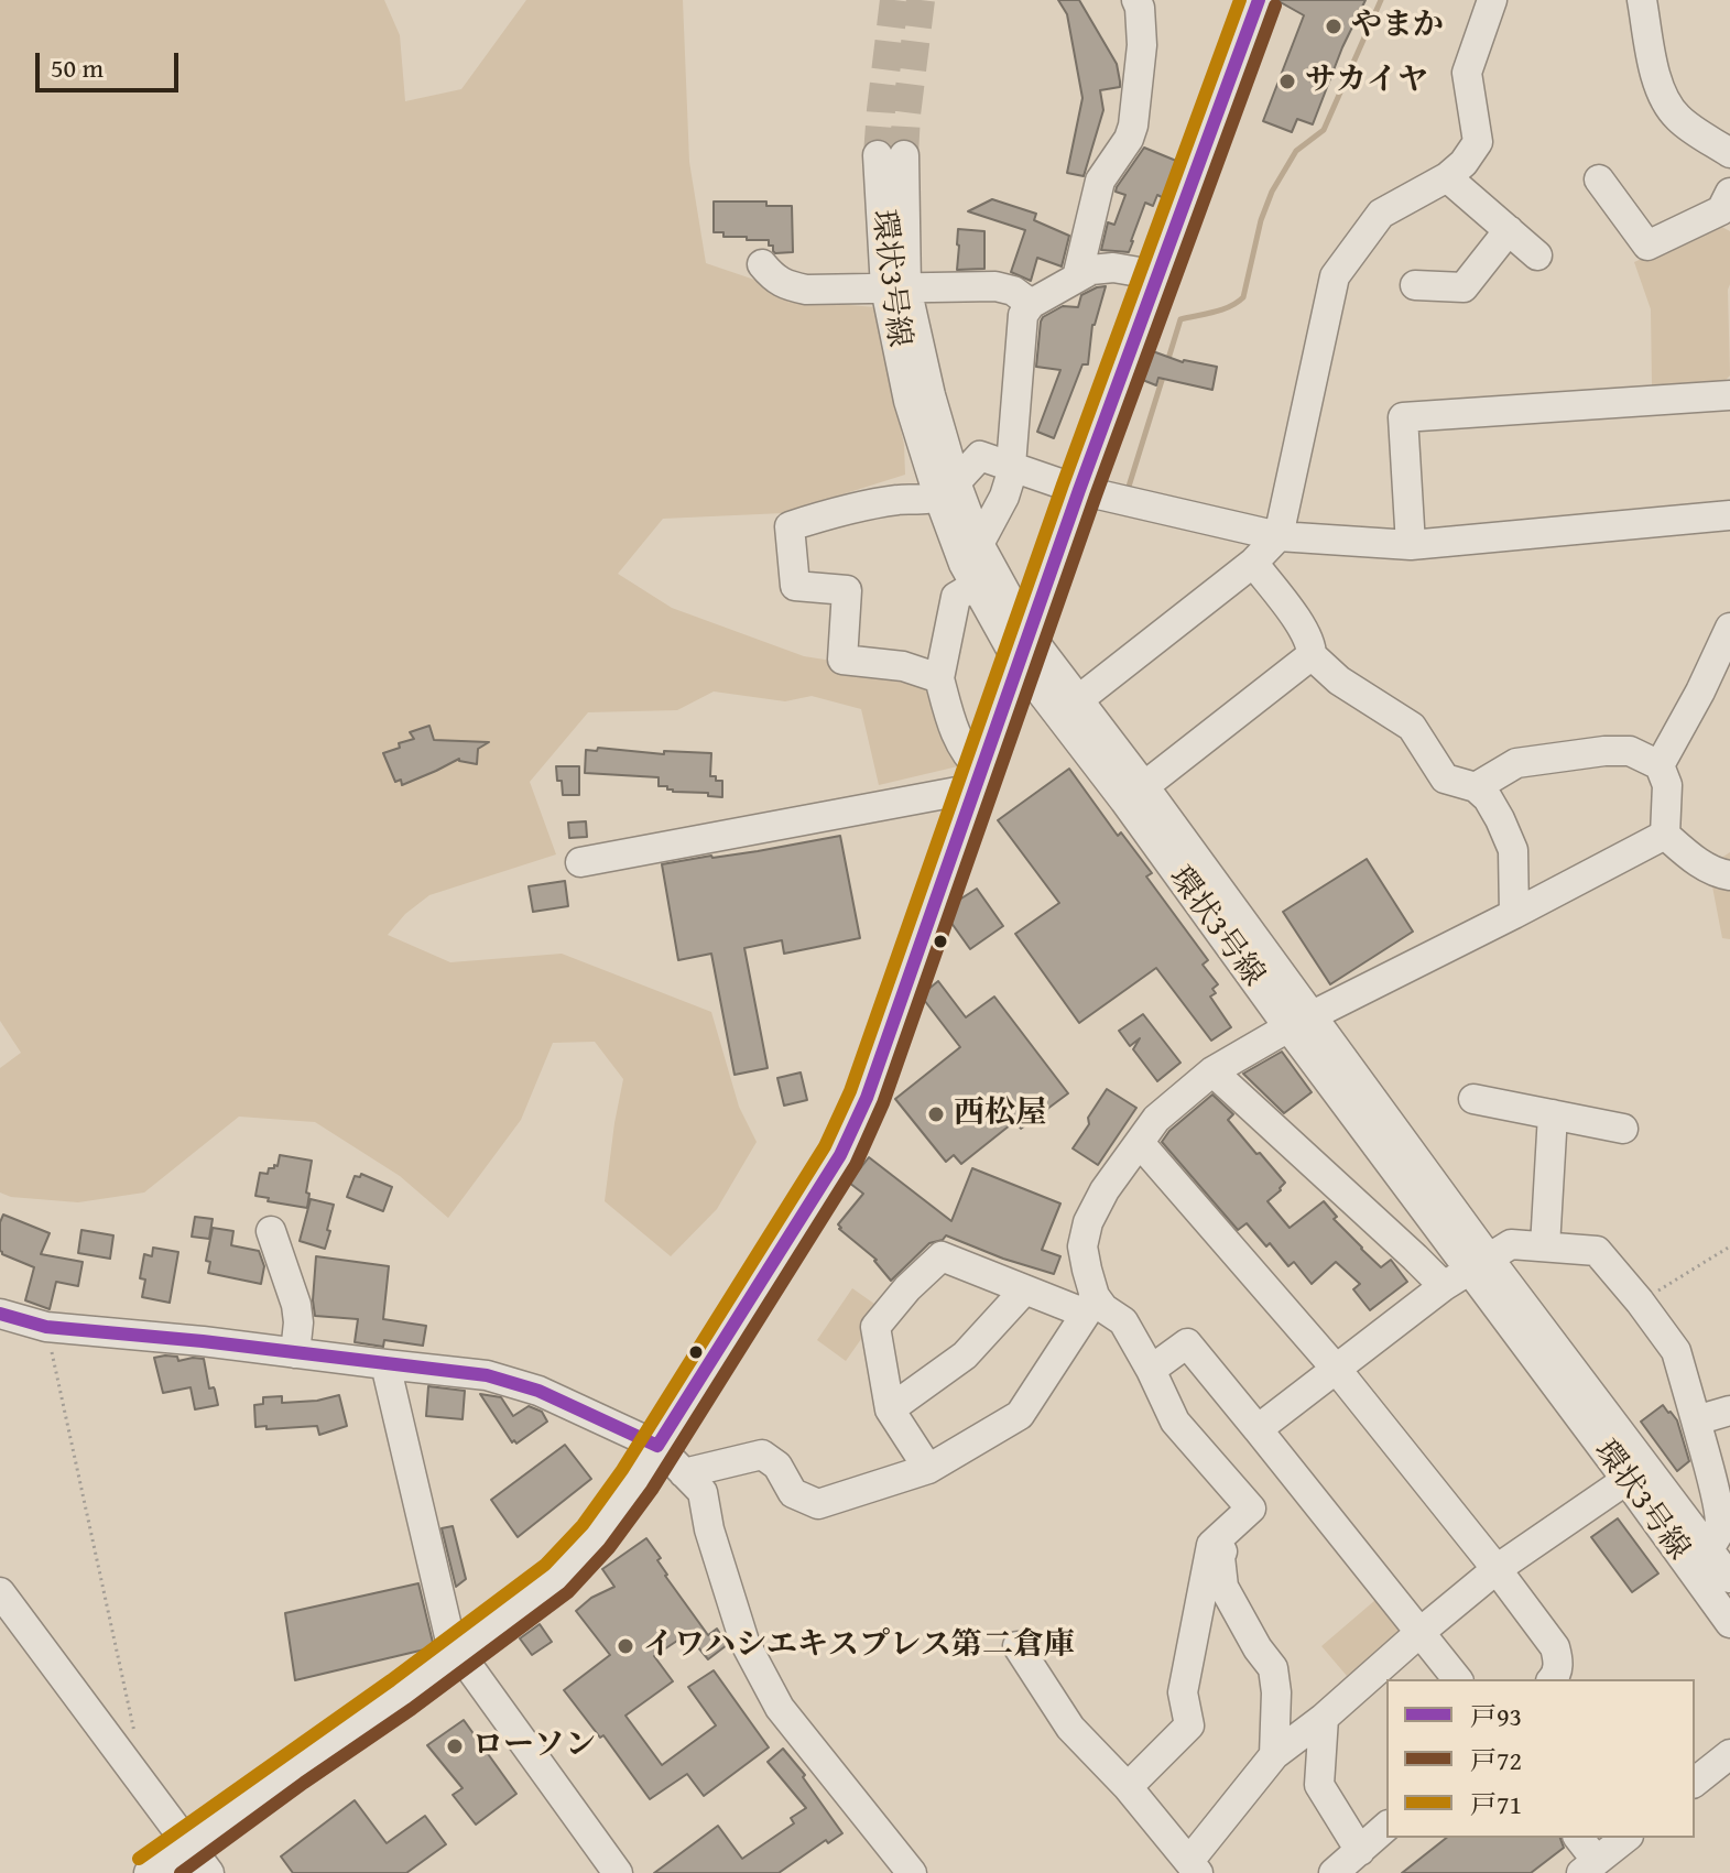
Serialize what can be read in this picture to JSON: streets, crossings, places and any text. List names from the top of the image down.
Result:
{
  "streets": {
    "street": ["環状3号線"]
  },
  "places": [
    "やまか",
    "サカイヤ",
    "西松屋",
    "イワハシエキスプレス第二倉庫",
    "ローソン"
  ],
  "lines": ["transit line 戸93", "transit line 戸71", "transit line 戸72"],
  "legend": ["戸93", "戸72", "戸71"],
  "scale_bar": "50 m"
}
